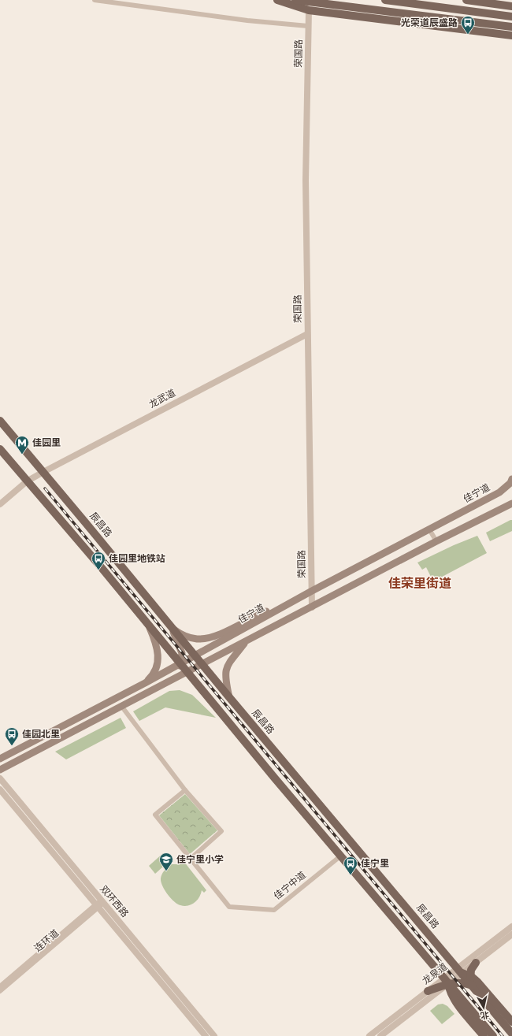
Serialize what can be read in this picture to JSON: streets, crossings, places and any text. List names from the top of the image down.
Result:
{
  "streets": {
    "main road": ["佳宁道", "辰昌路"],
    "street": [
      "荣国路",
      "龙武道",
      "佳宁中道",
      "双环西路",
      "连环道",
      "龙泉道"
    ]
  },
  "crossings": [
    ["荣国路", "龙武道"],
    ["荣国路", "佳宁道"],
    ["龙武道", "辰昌路"],
    ["佳宁道", "辰昌路"],
    ["辰昌路", "龙泉道"],
    ["双环西路", "连环道"]
  ],
  "districts": ["佳荣里街道"],
  "places": {
    "bus stop": [
      "光荣道辰盛路",
      "佳园里地铁站",
      "佳园北里",
      "佳宁里"
    ],
    "metro station": ["佳园里"],
    "school or university": ["佳宁里小学"]
  },
  "north": "bottom"
}
